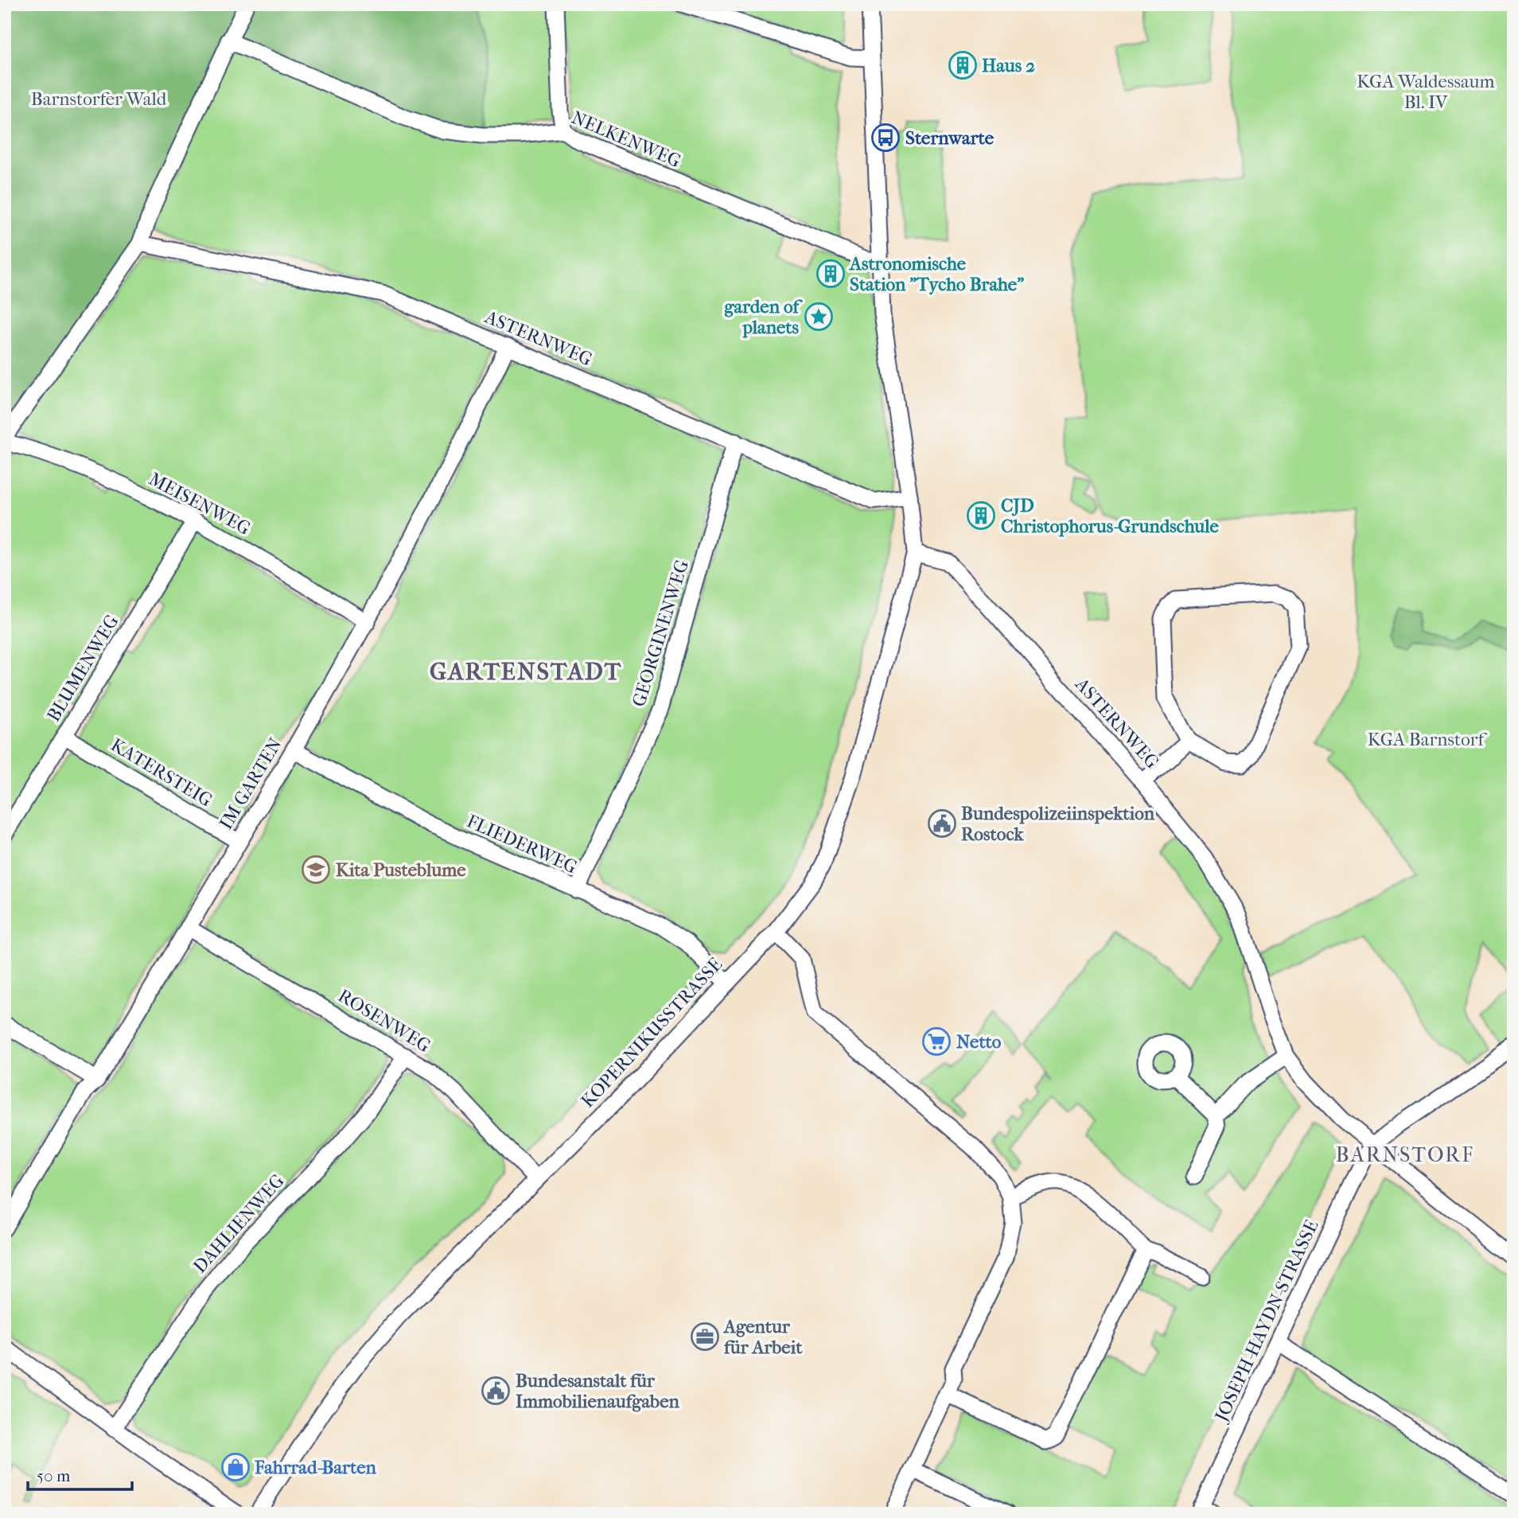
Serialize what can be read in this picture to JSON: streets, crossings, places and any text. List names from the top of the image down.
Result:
{
  "streets": {
    "street": [
      "NELKENWEG",
      "ASTERNWEG",
      "MEISENWEG",
      "GEORGINENWEG",
      "BLUMENWEG",
      "KATERSTEIG",
      "IM GARTEN",
      "FLIEDERWEG",
      "ROSENWEG",
      "KOPERNIKUSSTRASSE",
      "DAHLIENWEG",
      "JOSEPH-HAYDN-STRASSE"
    ]
  },
  "crossings": [
    ["NELKENWEG", "KOPERNIKUSSTRASSE"],
    ["ASTERNWEG", "GEORGINENWEG"],
    ["ASTERNWEG", "IM GARTEN"],
    ["ASTERNWEG", "KOPERNIKUSSTRASSE"],
    ["ASTERNWEG", "JOSEPH-HAYDN-STRASSE"],
    ["MEISENWEG", "BLUMENWEG"],
    ["MEISENWEG", "IM GARTEN"],
    ["GEORGINENWEG", "FLIEDERWEG"],
    ["BLUMENWEG", "KATERSTEIG"],
    ["KATERSTEIG", "IM GARTEN"],
    ["IM GARTEN", "FLIEDERWEG"],
    ["IM GARTEN", "ROSENWEG"],
    ["FLIEDERWEG", "KOPERNIKUSSTRASSE"],
    ["ROSENWEG", "KOPERNIKUSSTRASSE"],
    ["ROSENWEG", "DAHLIENWEG"]
  ],
  "districts": ["GARTENSTADT", "BARNSTORF"],
  "parks": ["KGA Waldessaum Bl. IV", "Barnstorfer Wald", "KGA Barnstorf"],
  "places": {
    "building": ["Haus 2", "Astronomische Station \"Tycho Brahe\"", "CJD Christophorus-Grundschule"],
    "bus stop": ["Sternwarte"],
    "place": ["garden of planets"],
    "public building": ["Bundespolizeiinspektion Rostock", "Bundesanstalt für Immobilienaufgaben"],
    "school or university": ["Kita Pusteblume"],
    "supermarket": ["Netto"],
    "office": ["Agentur für Arbeit"],
    "shop": ["Fahrrad-Barten"]
  },
  "scale_bar": "50 m"
}
